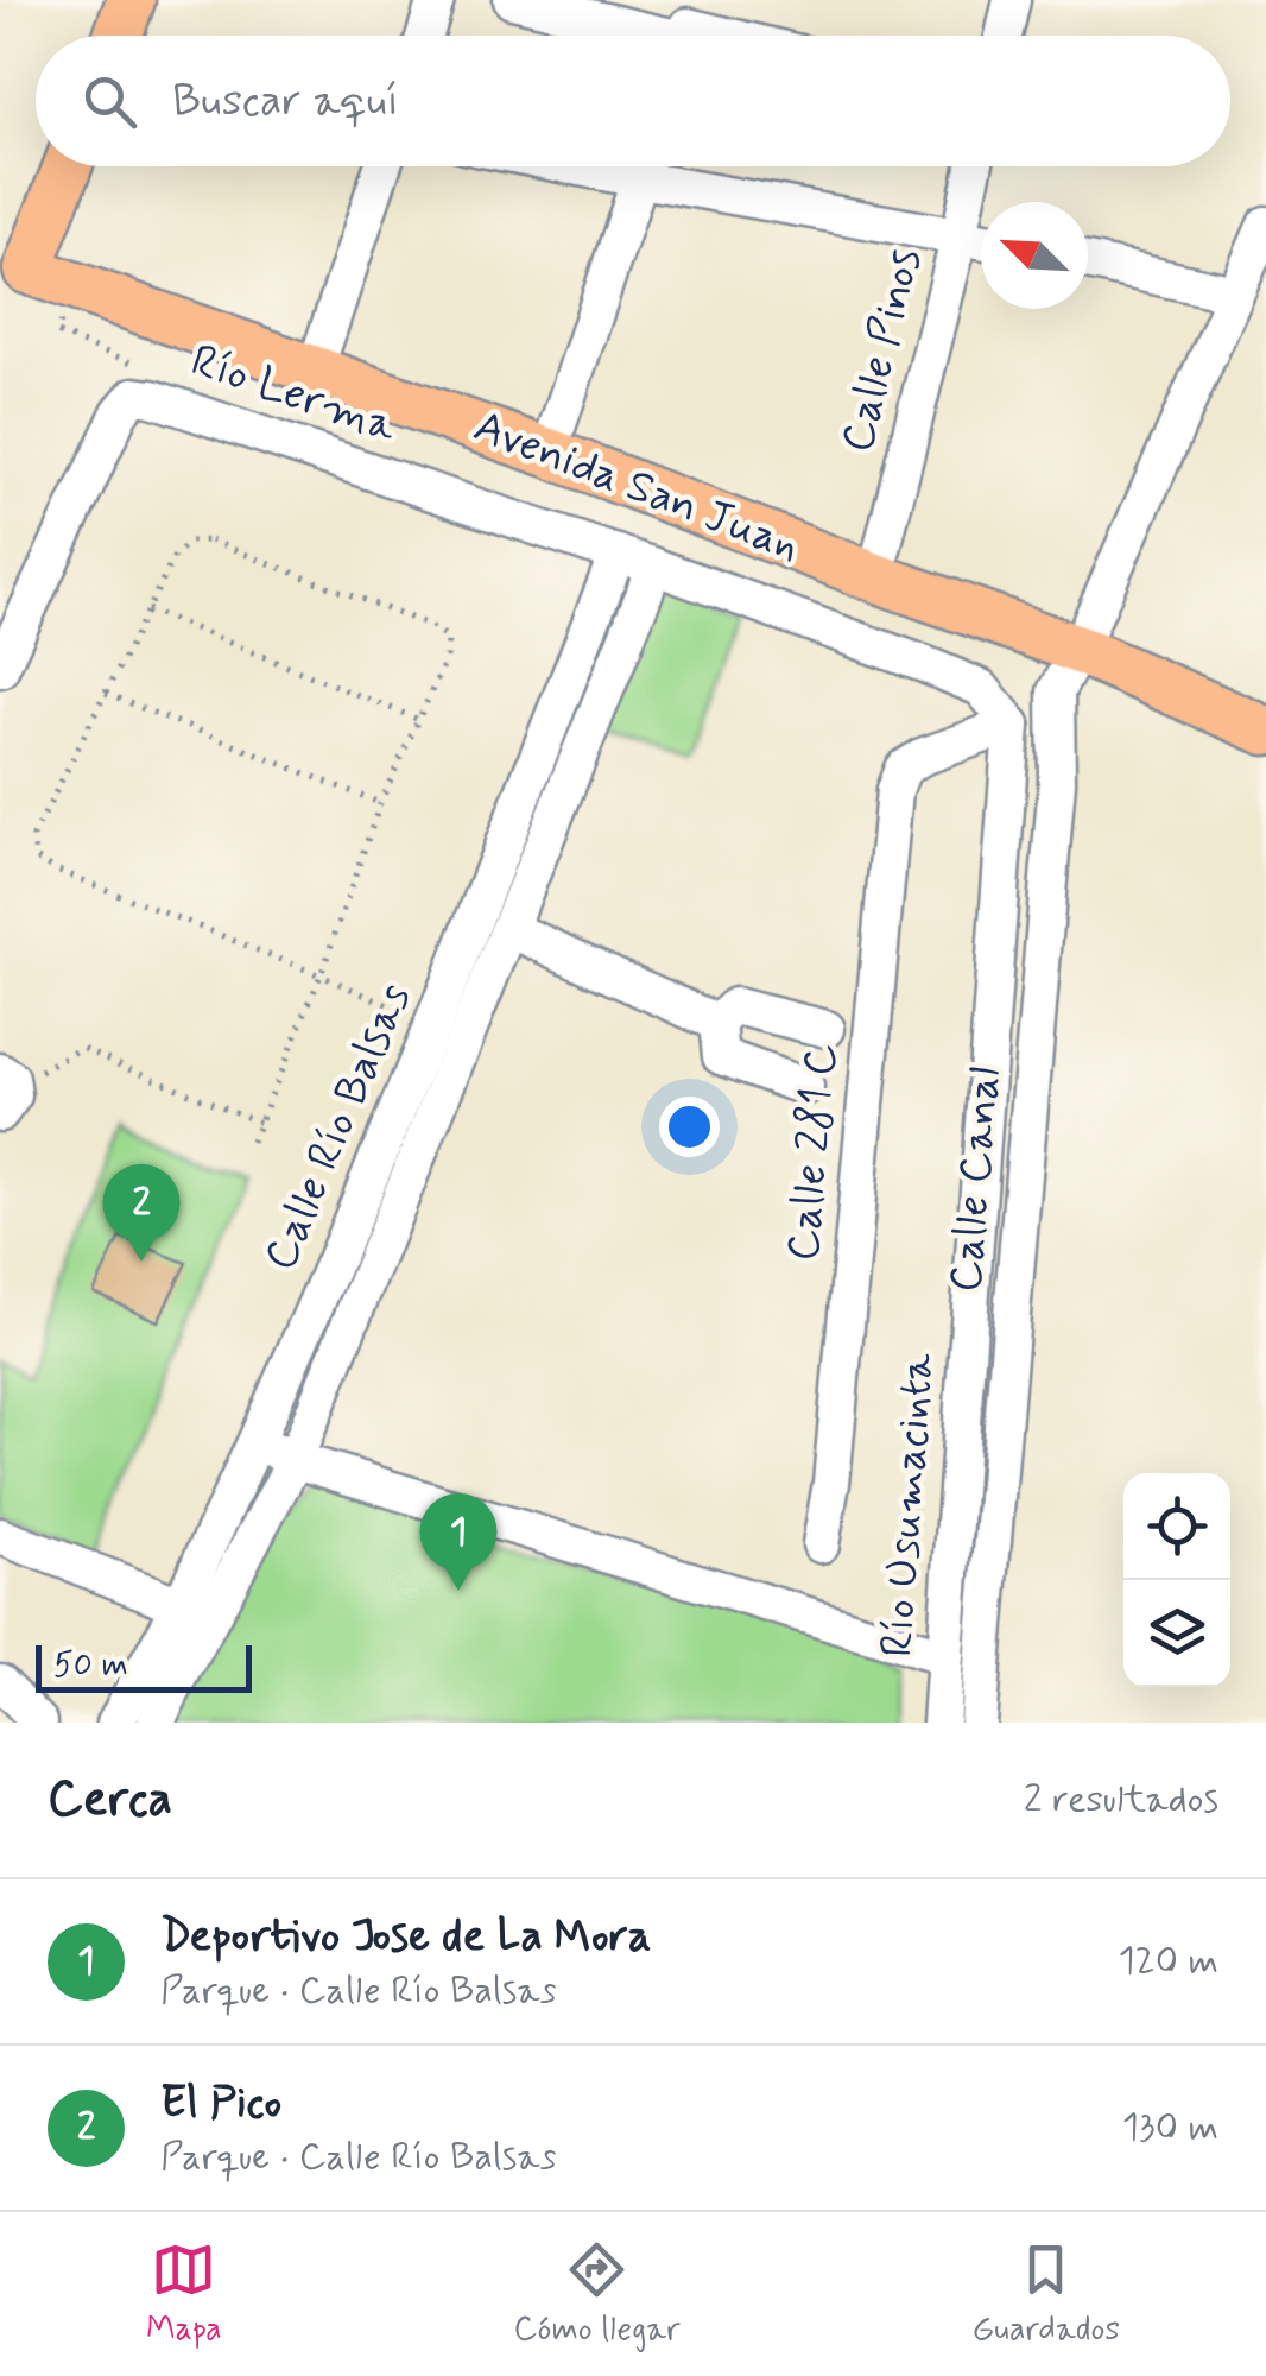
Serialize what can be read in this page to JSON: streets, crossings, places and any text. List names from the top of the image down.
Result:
{
  "streets": {
    "main road": ["Avenida San Juan"],
    "street": [
      "Calle Pinos",
      "Río Lerma",
      "Calle Río Balsas",
      "Calle 281 C",
      "Calle Canal",
      "Río Usumacinta"
    ]
  },
  "crossings": [
    ["Calle Pinos", "Avenida San Juan"],
    ["Río Lerma", "Calle Río Balsas"],
    ["Río Lerma", "Calle 281 C"],
    ["Río Lerma", "Río Usumacinta"],
    ["Avenida San Juan", "Calle Canal"],
    ["Calle 281 C", "Río Usumacinta"]
  ],
  "scale_bar": "50 m",
  "north": "top left",
  "page": {
    "search": "Buscar aquí",
    "pins": ["2", "1"],
    "scale": "50 m",
    "heading": ["Cerca", "2 resultados"],
    "list": [
      {
        "mark": "1",
        "name": "Deportivo Jose de La Mora",
        "note": "Parque · Calle Río Balsas",
        "value": "120 m"
      },
      {
        "mark": "2",
        "name": "El Pico",
        "note": "Parque · Calle Río Balsas",
        "value": "130 m"
      }
    ],
    "nav": ["Mapa", "Cómo llegar", "Guardados"]
  }
}
